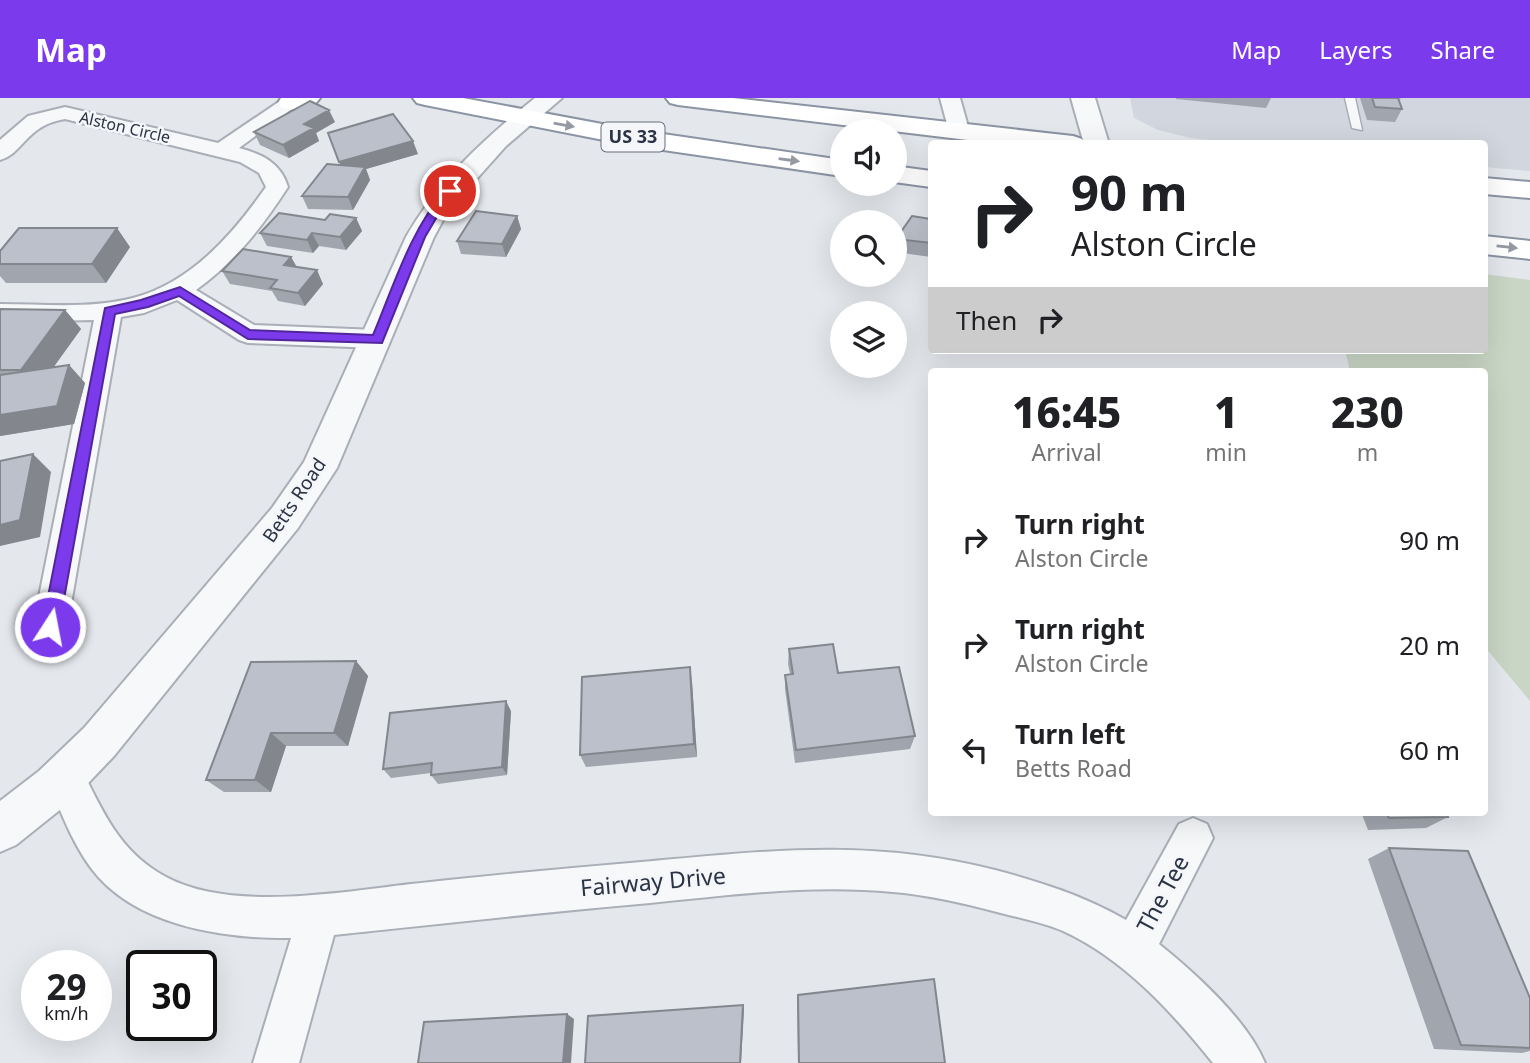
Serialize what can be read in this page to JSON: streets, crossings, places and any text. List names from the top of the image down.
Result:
{
  "streets": {
    "highway": ["US 33"],
    "street": [
      "Alston Circle",
      "Betts Road",
      "Fairway Drive",
      "The Tee"
    ]
  },
  "crossings": [
    ["US 33", "Betts Road"],
    ["Betts Road", "Fairway Drive"],
    ["Fairway Drive", "The Tee"]
  ],
  "page": {
    "header": "Map",
    "nav": ["Map", "Layers", "Share"],
    "turn": ["90 m", "Alston Circle"],
    "then": "Then",
    "eta": [
      "16:45",
      "Arrival",
      "1",
      "min",
      "230",
      "m"
    ],
    "list": [
      {
        "name": "Turn right",
        "note": "Alston Circle",
        "value": "90 m"
      },
      {
        "name": "Turn right",
        "note": "Alston Circle",
        "value": "20 m"
      },
      {
        "name": "Turn left",
        "note": "Betts Road",
        "value": "60 m"
      }
    ],
    "speed": "29 km/h",
    "limit": "30"
  }
}
